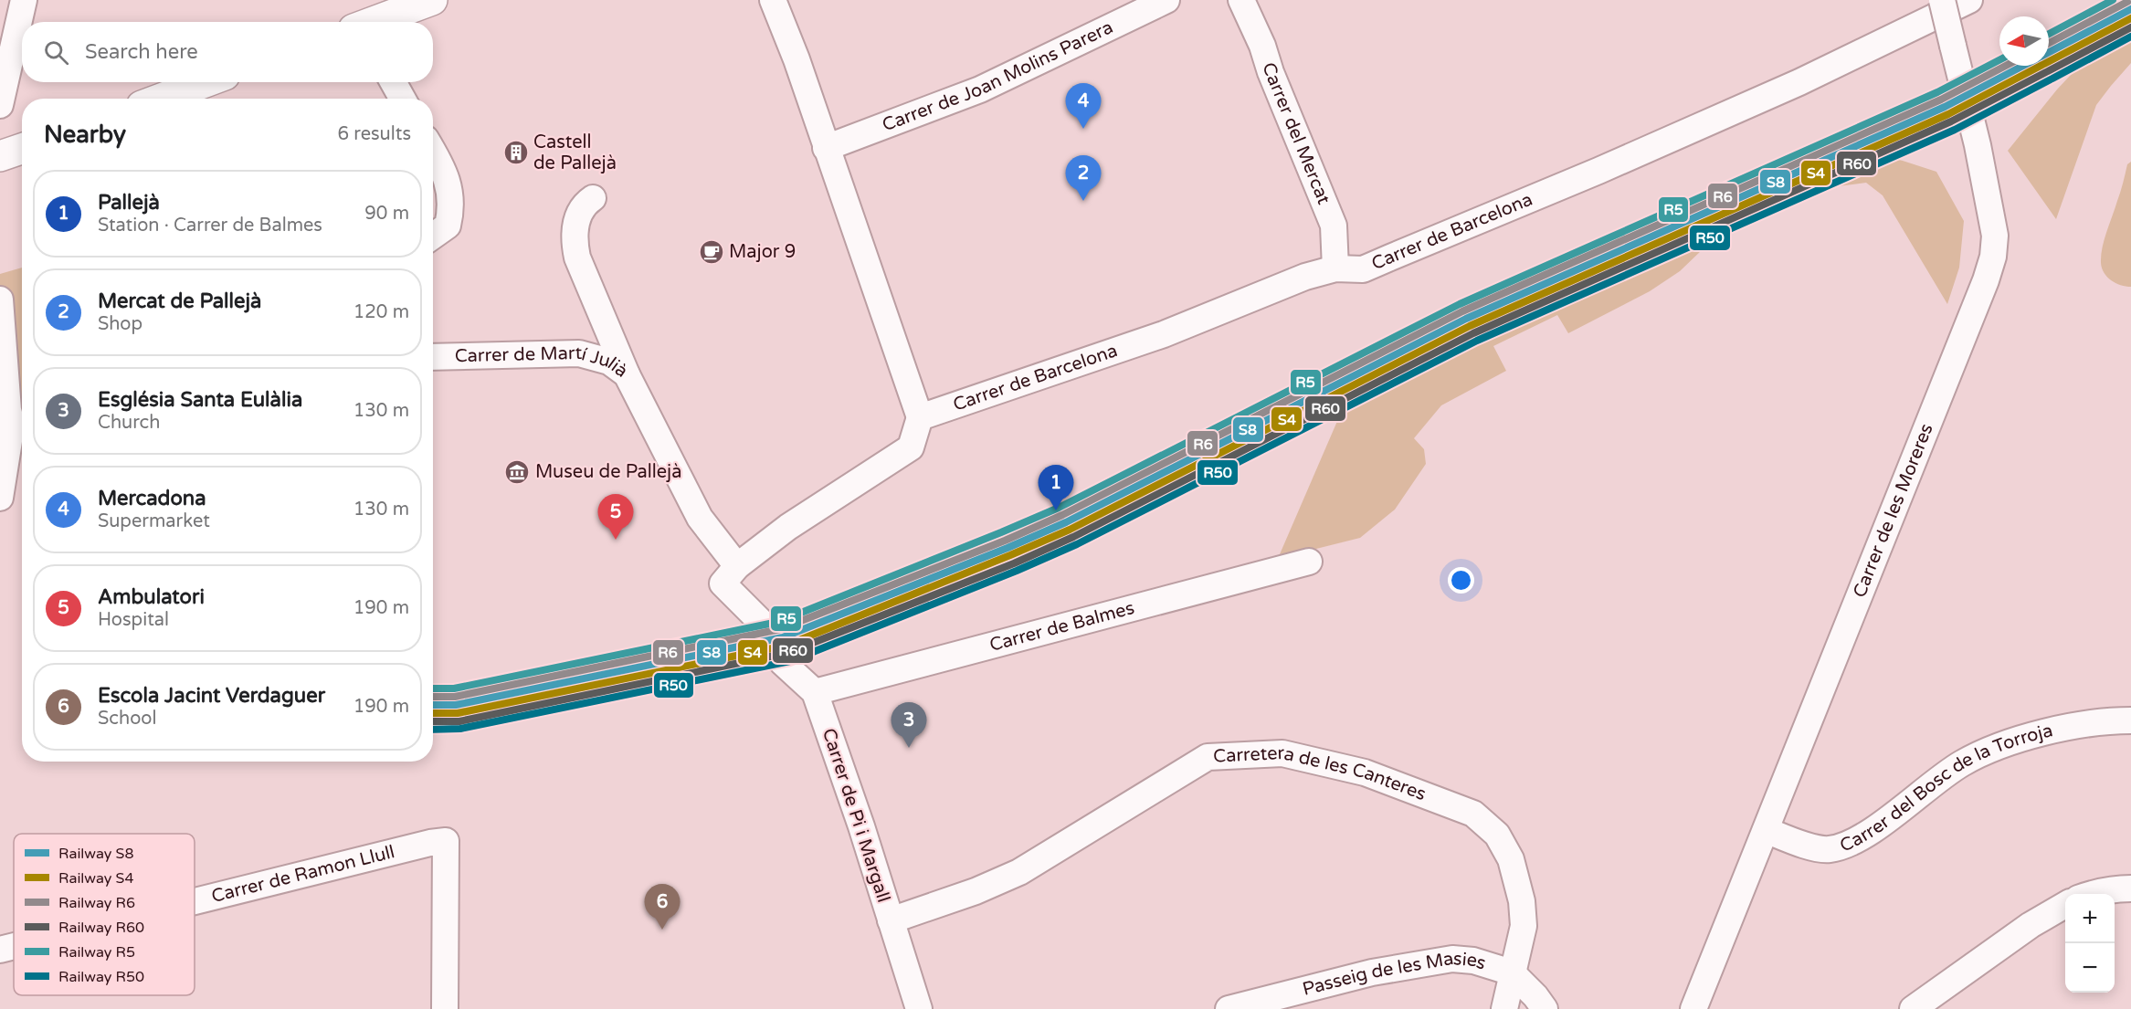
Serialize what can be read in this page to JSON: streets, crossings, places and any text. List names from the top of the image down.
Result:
{
  "streets": {
    "street": [
      "Carrer de Joan Molins Parera",
      "Carrer del Mercat",
      "Carrer de Barcelona",
      "Carrer de Martí Julià",
      "Carrer de les Moreres",
      "Carrer de Balmes",
      "Carretera de les Canteres",
      "Carrer del Bosc de la Torroja",
      "Carrer de Pi i Margall",
      "Carrer de Ramon Llull",
      "Passeig de les Masies"
    ]
  },
  "crossings": [
    ["Carrer del Mercat", "Carrer de Barcelona"],
    ["Carrer de Martí Julià", "Carrer de Pi i Margall"],
    ["Carrer de les Moreres", "Carrer del Bosc de la Torroja"],
    ["Carrer de Balmes", "Carrer de Pi i Margall"],
    ["Carretera de les Canteres", "Carrer de Pi i Margall"],
    ["Carretera de les Canteres", "Passeig de les Masies"]
  ],
  "places": {
    "building": ["Castell de Pallejà"],
    "cafe": ["Major 9"],
    "museum": ["Museu de Pallejà"]
  },
  "lines": [
    "rail line R5",
    "rail line R6",
    "rail line S8",
    "rail line S4",
    "rail line R60",
    "rail line R50"
  ],
  "legend": [
    "Railway S8",
    "Railway S4",
    "Railway R6",
    "Railway R60",
    "Railway R5",
    "Railway R50"
  ],
  "north": "left",
  "page": {
    "search": "Search here",
    "pins": [
      "4",
      "2",
      "1",
      "5",
      "3",
      "6"
    ],
    "heading": ["Nearby", "6 results"],
    "list": [
      {
        "mark": "1",
        "name": "Pallejà",
        "note": "Station · Carrer de Balmes",
        "value": "90 m"
      },
      {
        "mark": "2",
        "name": "Mercat de Pallejà",
        "note": "Shop",
        "value": "120 m"
      },
      {
        "mark": "3",
        "name": "Església Santa Eulàlia",
        "note": "Church",
        "value": "130 m"
      },
      {
        "mark": "4",
        "name": "Mercadona",
        "note": "Supermarket",
        "value": "130 m"
      },
      {
        "mark": "5",
        "name": "Ambulatori",
        "note": "Hospital",
        "value": "190 m"
      },
      {
        "mark": "6",
        "name": "Escola Jacint Verdaguer",
        "note": "School",
        "value": "190 m"
      }
    ],
    "map_buttons": ["+", "−"]
  }
}
